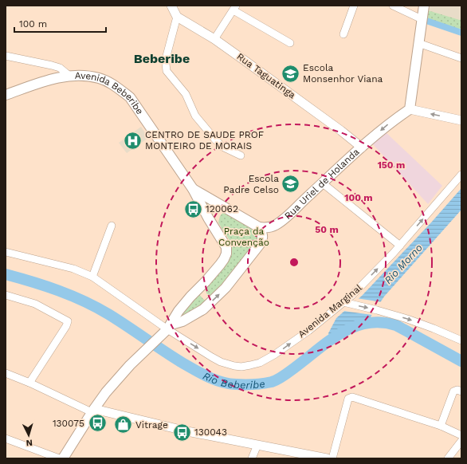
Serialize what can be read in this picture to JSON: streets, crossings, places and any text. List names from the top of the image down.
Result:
{
  "streets": {
    "main road": ["Avenida Beberibe", "Rua Uriel de Holanda"],
    "street": ["Rua Taguatinga", "Avenida Marginal"]
  },
  "crossings": [
    ["Rua Taguatinga", "Rua Uriel de Holanda"],
    ["Avenida Beberibe", "Rua Uriel de Holanda"]
  ],
  "one_way": ["Avenida Marginal"],
  "districts": ["Beberibe"],
  "water": ["Rio Morno", "Rio Beberibe"],
  "parks": ["Praça da Convenção"],
  "places": {
    "school or university": ["Escola Monsenhor Viana", "Escola Padre Celso"],
    "hospital": ["CENTRO DE SAUDE PROF MONTEIRO DE MORAIS"],
    "bus stop": ["120062", "130075", "130043"],
    "shop": ["Vitrage"]
  },
  "scale_bar": "100 m",
  "north": "bottom",
  "rings": ["150 m", "100 m", "50 m"]
}
